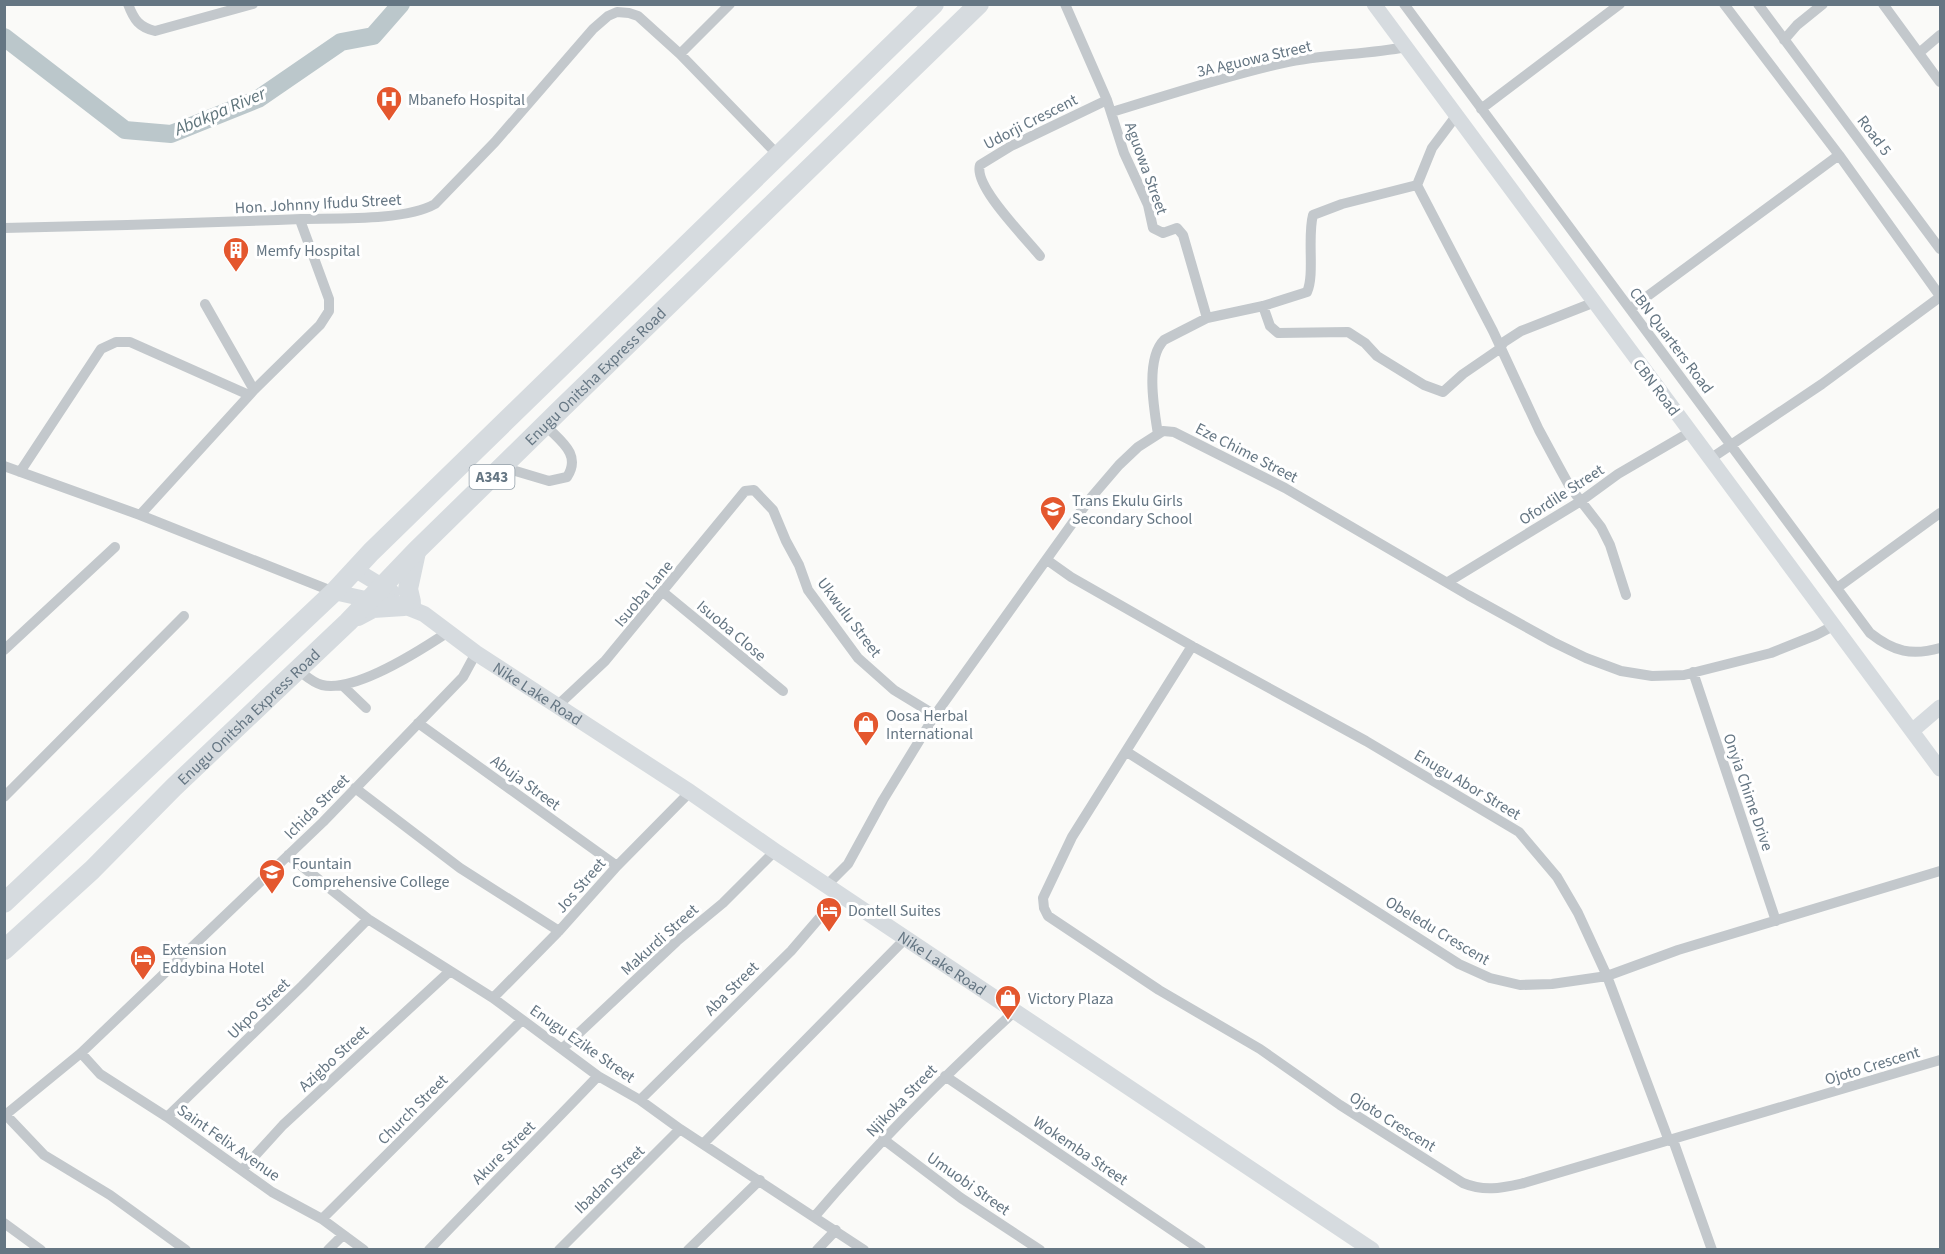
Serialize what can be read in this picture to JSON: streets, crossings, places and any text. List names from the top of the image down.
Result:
{
  "streets": {
    "highway": ["Enugu Onitsha Express Road", "A343"],
    "main road": ["CBN Road", "Nike Lake Road"],
    "street": [
      "3A Aguowa Street",
      "Udorji Crescent",
      "Road 5",
      "Aguowa Street",
      "Hon. Johnny Ifudu Street",
      "CBN Quarters Road",
      "Eze Chime Street",
      "Ofordile Street",
      "Isuoba Lane",
      "Ukwulu Street",
      "Isuoba Close",
      "Abuja Street",
      "Enugu Abor Street",
      "Onyia Chime Drive",
      "Ichida Street",
      "Jos Street",
      "Obeledu Crescent",
      "Makurdi Street",
      "Aba Street",
      "Ukpo Street",
      "Enugu Ezike Street",
      "Azigbo Street",
      "Ojoto Crescent",
      "Njikoka Street",
      "Church Street",
      "Saint Felix Avenue",
      "Wokemba Street",
      "Akure Street",
      "Ibadan Street",
      "Umuobi Street"
    ]
  },
  "crossings": [
    ["3A Aguowa Street", "Aguowa Street"],
    ["3A Aguowa Street", "CBN Road"],
    ["Udorji Crescent", "Aguowa Street"],
    ["Aguowa Street", "Eze Chime Street"],
    ["Enugu Onitsha Express Road", "Nike Lake Road"],
    ["CBN Road", "Eze Chime Street"],
    ["CBN Road", "Ofordile Street"],
    ["Eze Chime Street", "Ofordile Street"],
    ["Eze Chime Street", "Onyia Chime Drive"],
    ["Isuoba Lane", "Ukwulu Street"],
    ["Isuoba Lane", "Isuoba Close"],
    ["Isuoba Lane", "Nike Lake Road"],
    ["Nike Lake Road", "Ichida Street"],
    ["Nike Lake Road", "Jos Street"],
    ["Nike Lake Road", "Makurdi Street"],
    ["Nike Lake Road", "Aba Street"],
    ["Nike Lake Road", "Njikoka Street"],
    ["Abuja Street", "Ichida Street"],
    ["Abuja Street", "Jos Street"],
    ["Enugu Abor Street", "Obeledu Crescent"],
    ["Enugu Abor Street", "Ojoto Crescent"],
    ["Onyia Chime Drive", "Obeledu Crescent"],
    ["Ichida Street", "Enugu Ezike Street"],
    ["Ichida Street", "Saint Felix Avenue"],
    ["Jos Street", "Enugu Ezike Street"],
    ["Obeledu Crescent", "Ojoto Crescent"],
    ["Makurdi Street", "Enugu Ezike Street"],
    ["Aba Street", "Enugu Ezike Street"],
    ["Ukpo Street", "Enugu Ezike Street"],
    ["Ukpo Street", "Saint Felix Avenue"],
    ["Enugu Ezike Street", "Azigbo Street"],
    ["Enugu Ezike Street", "Njikoka Street"],
    ["Enugu Ezike Street", "Church Street"],
    ["Enugu Ezike Street", "Akure Street"],
    ["Enugu Ezike Street", "Ibadan Street"],
    ["Azigbo Street", "Saint Felix Avenue"],
    ["Njikoka Street", "Wokemba Street"],
    ["Njikoka Street", "Umuobi Street"],
    ["Church Street", "Saint Felix Avenue"]
  ],
  "water": ["Abakpa River"],
  "places": {
    "hospital": ["Mbanefo Hospital"],
    "building": ["Memfy Hospital"],
    "school or university": ["Trans Ekulu Girls Secondary School", "Fountain Comprehensive College"],
    "shop": ["Oosa Herbal International", "Victory Plaza"],
    "hotel": ["Dontell Suites", "Extension Eddybina Hotel"]
  }
}
